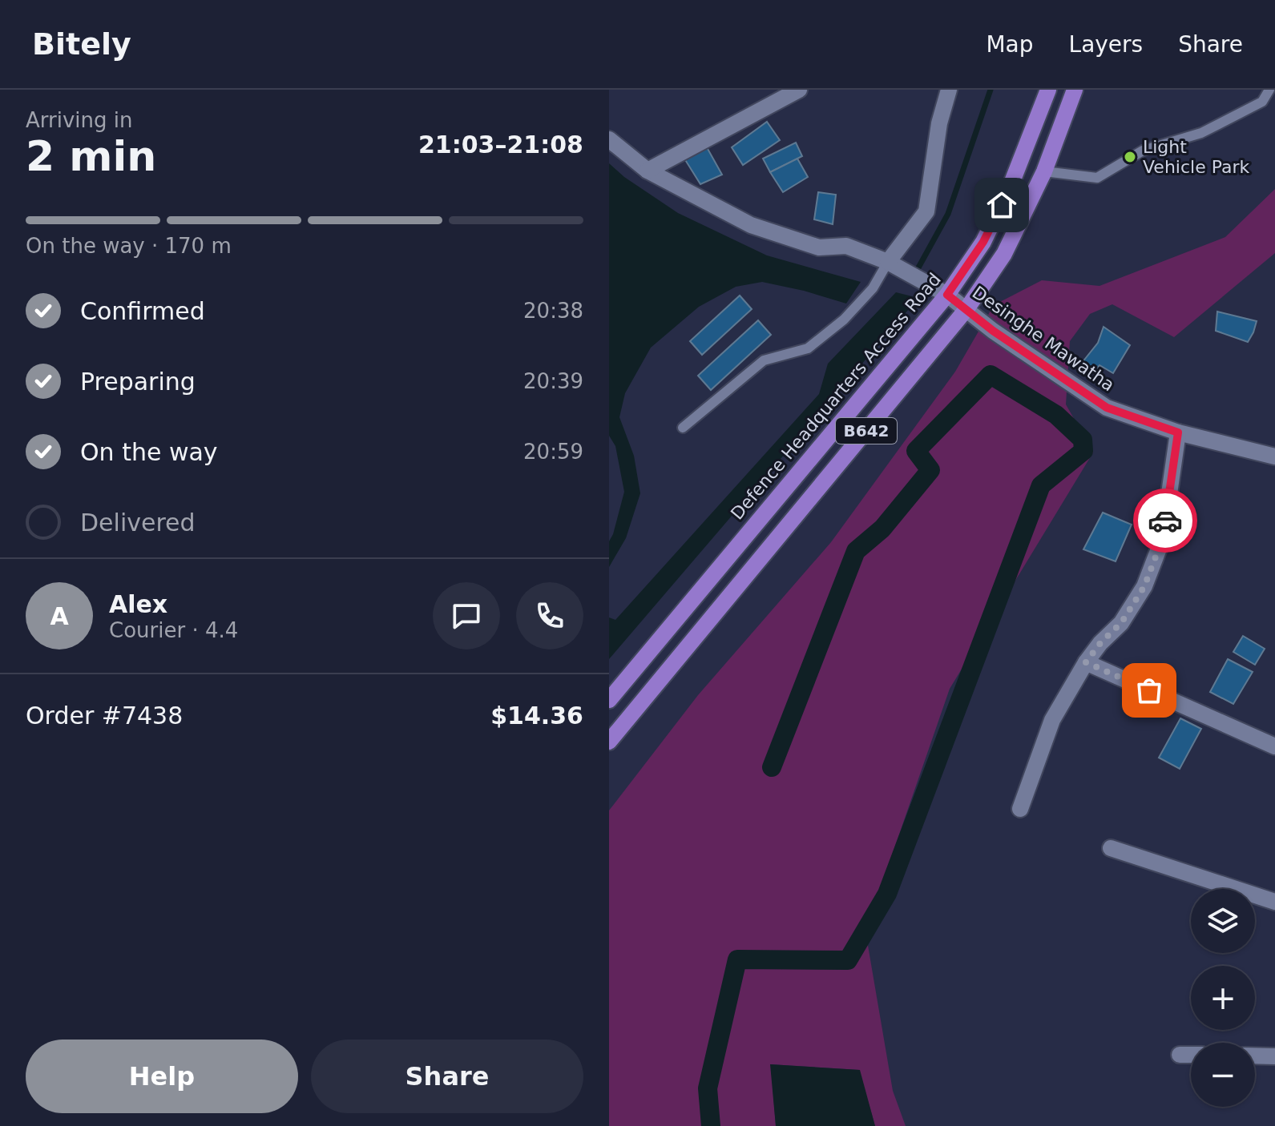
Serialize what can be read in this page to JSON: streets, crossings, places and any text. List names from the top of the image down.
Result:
{
  "streets": {
    "main road": ["Defence Headquarters Access Road", "B642"],
    "street": ["Desinghe Mawatha"]
  },
  "crossings": [
    ["Desinghe Mawatha", "Defence Headquarters Access Road"],
    ["Desinghe Mawatha", "B642"]
  ],
  "places": ["Light Vehicle Park"],
  "page": {
    "header": "Bitely",
    "nav": ["Map", "Layers", "Share"],
    "heading": ["2 min", "Arriving in", "21:03–21:08"],
    "panel": [
      "Alex",
      "Courier · 4.4",
      "Order #7438",
      "$14.36"
    ],
    "bar": "On the way · 170 m",
    "list": [
      ["Confirmed", "20:38"],
      ["Preparing", "20:39"],
      ["On the way", "20:59"],
      "Delivered"
    ],
    "round": "A",
    "map_buttons": ["+", "−"],
    "buttons": ["Help", "Share"]
  }
}
